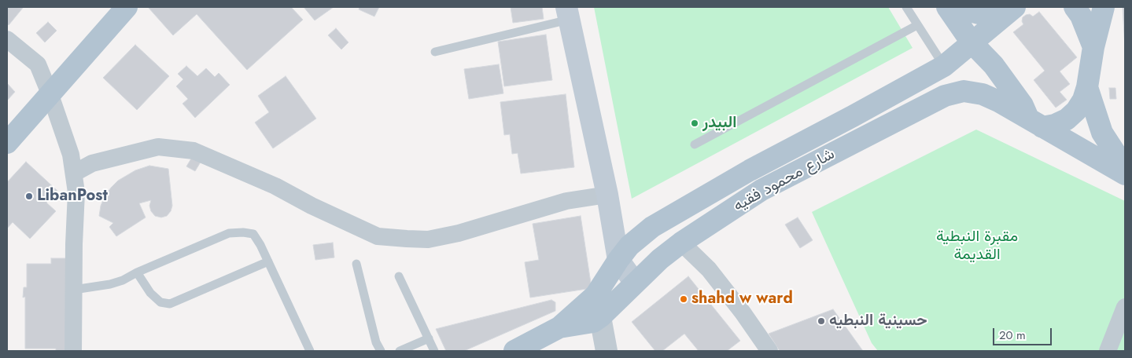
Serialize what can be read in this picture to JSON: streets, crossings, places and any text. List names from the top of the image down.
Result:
{
  "streets": {
    "main road": ["شارع محمود فقيه"]
  },
  "parks": ["مقبرة النبطية القديمة"],
  "places": [
    "البيدر",
    "LibanPost",
    "shahd w ward",
    "حسينية النبطيه"
  ],
  "scale_bar": "20 m"
}
